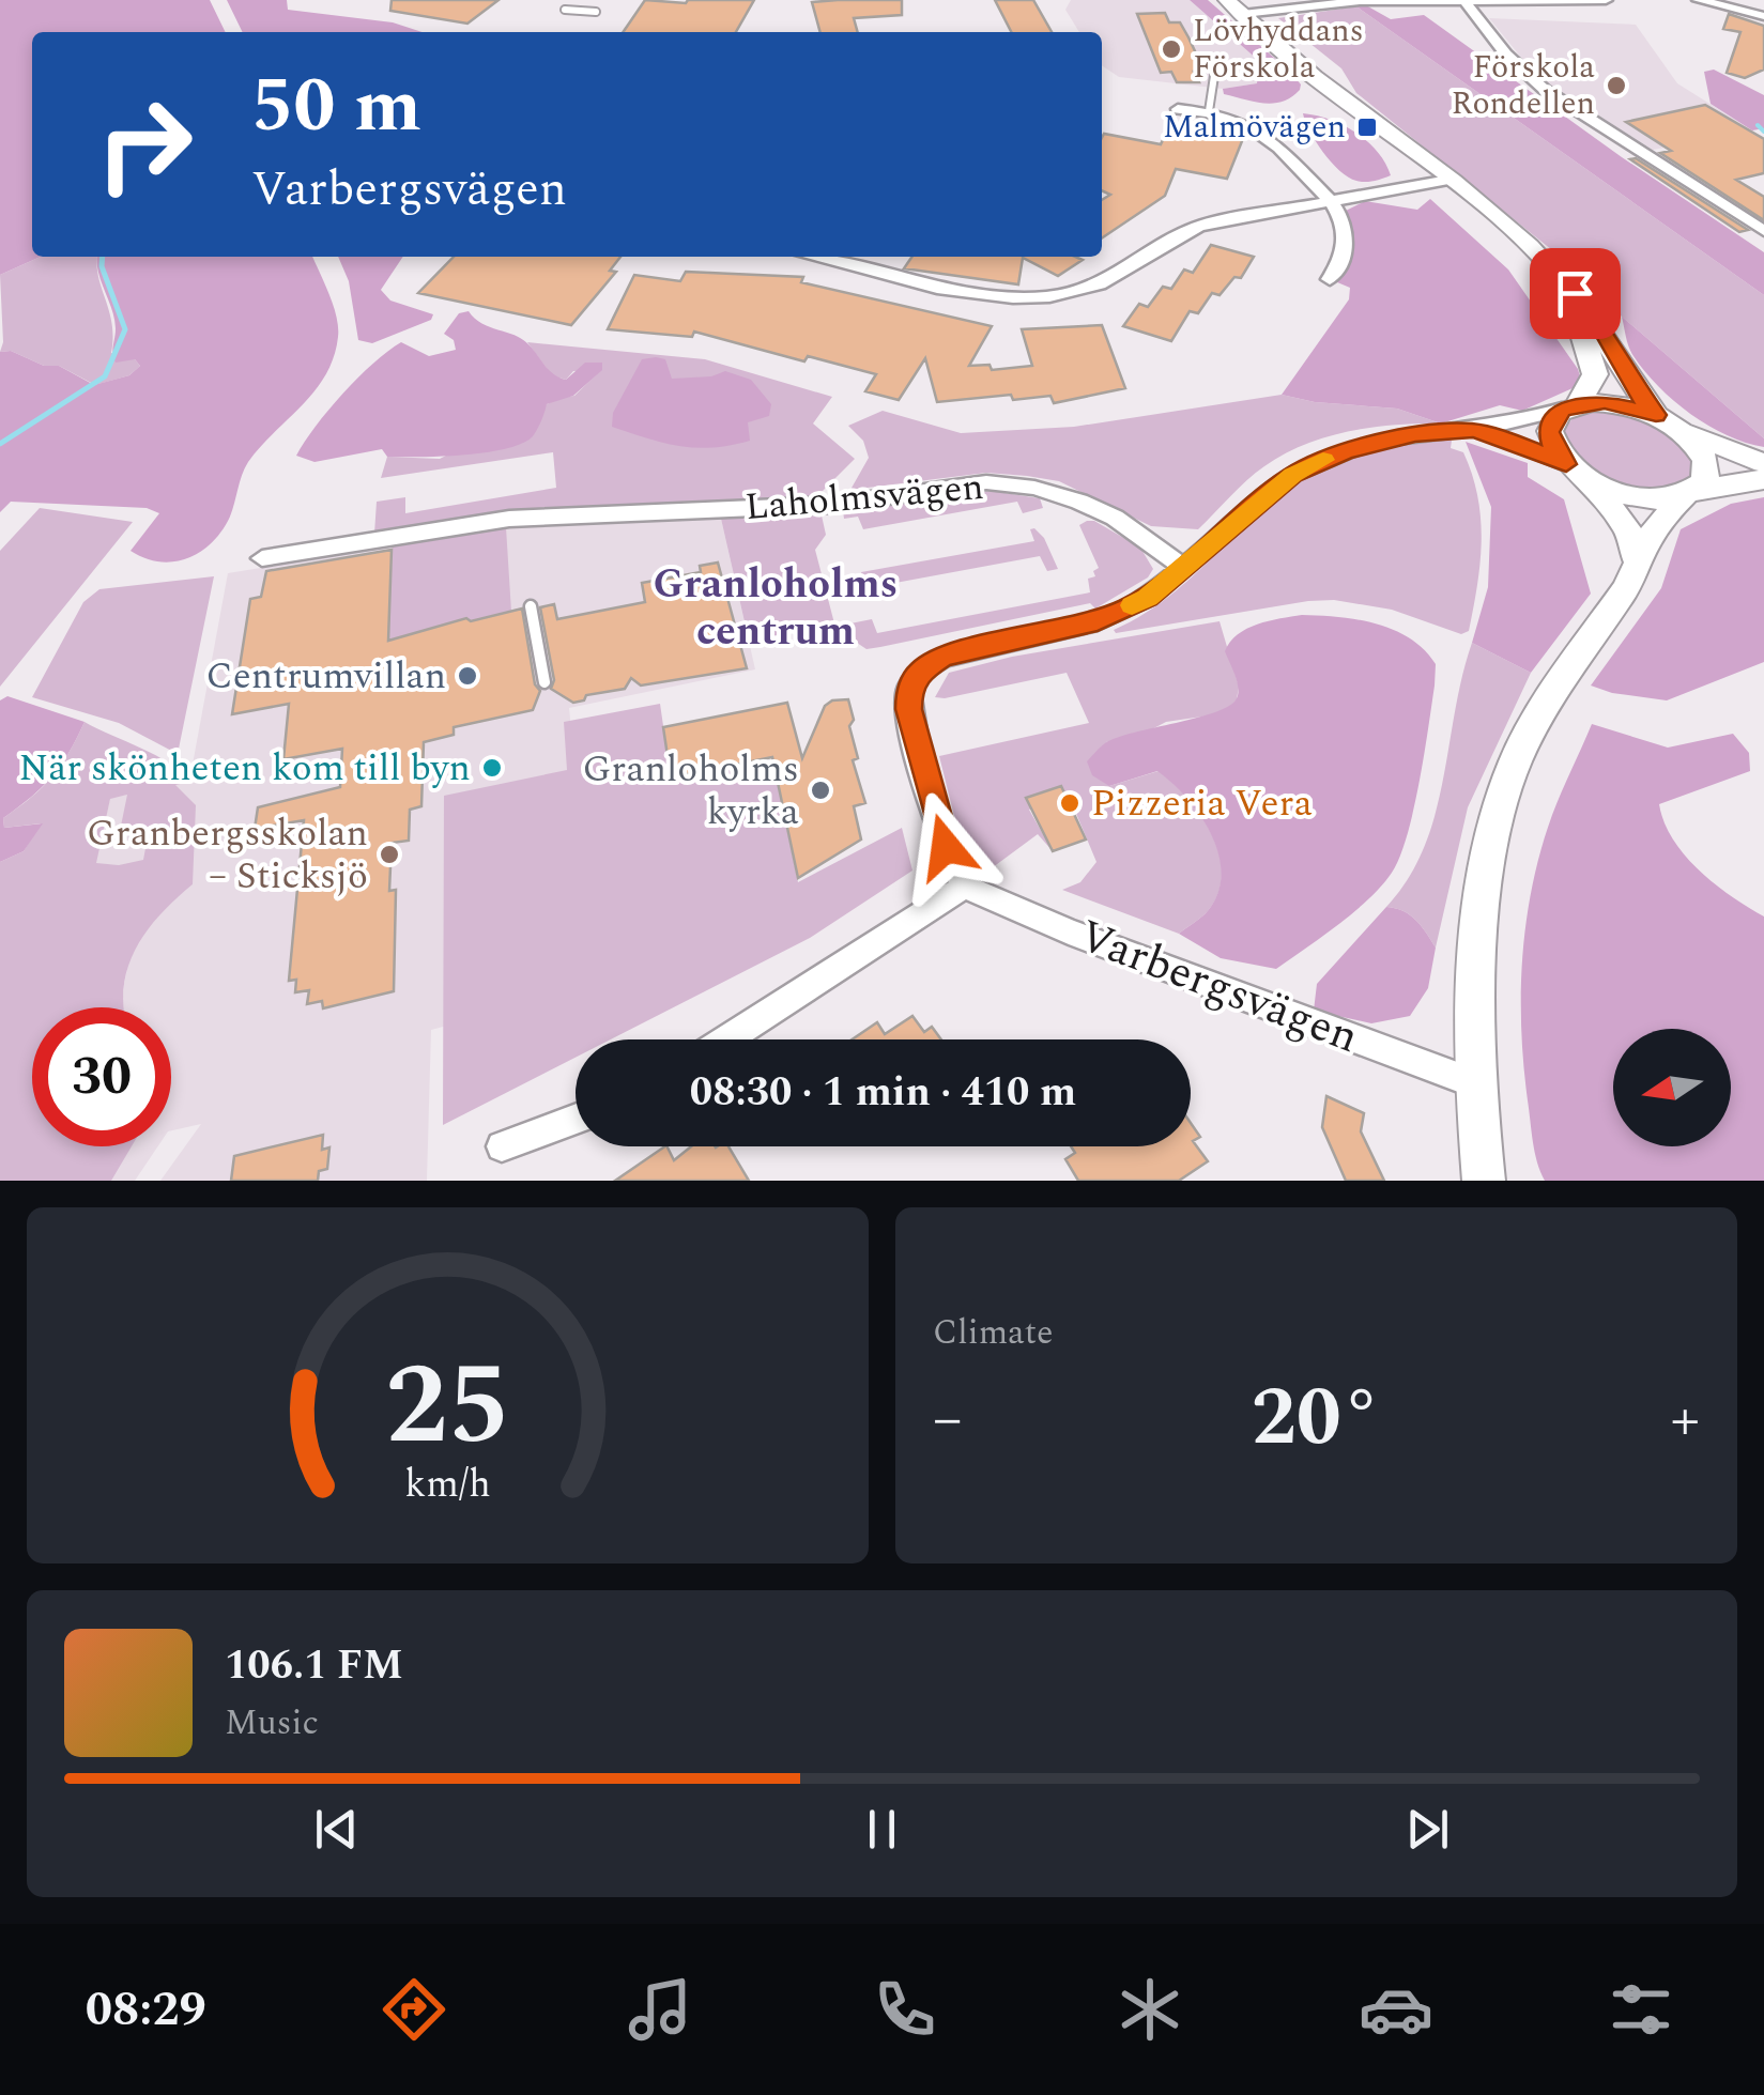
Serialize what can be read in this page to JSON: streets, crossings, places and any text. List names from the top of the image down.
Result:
{
  "streets": {
    "street": ["Laholmsvägen", "Varbergsvägen"]
  },
  "districts": ["Granloholms centrum"],
  "places": {
    "other": [
      "Lövhyddans Förskola",
      "Förskola Rondellen",
      "Centrumvillan",
      "När skönheten kom till byn",
      "Granloholms kyrka",
      "Pizzeria Vera",
      "Granbergsskolan – Sticksjö"
    ],
    "transit": ["Malmövägen"]
  },
  "north": "left",
  "page": {
    "turn": ["50 m", "Varbergsvägen"],
    "limit": "30",
    "trip": "08:30 · 1 min · 410 m",
    "tile": "Climate",
    "heat": ["−", "20°", "+"],
    "song": ["106.1 FM", "Music"],
    "tabs": "08:29",
    "gauge": ["25", "km/h"]
  }
}
